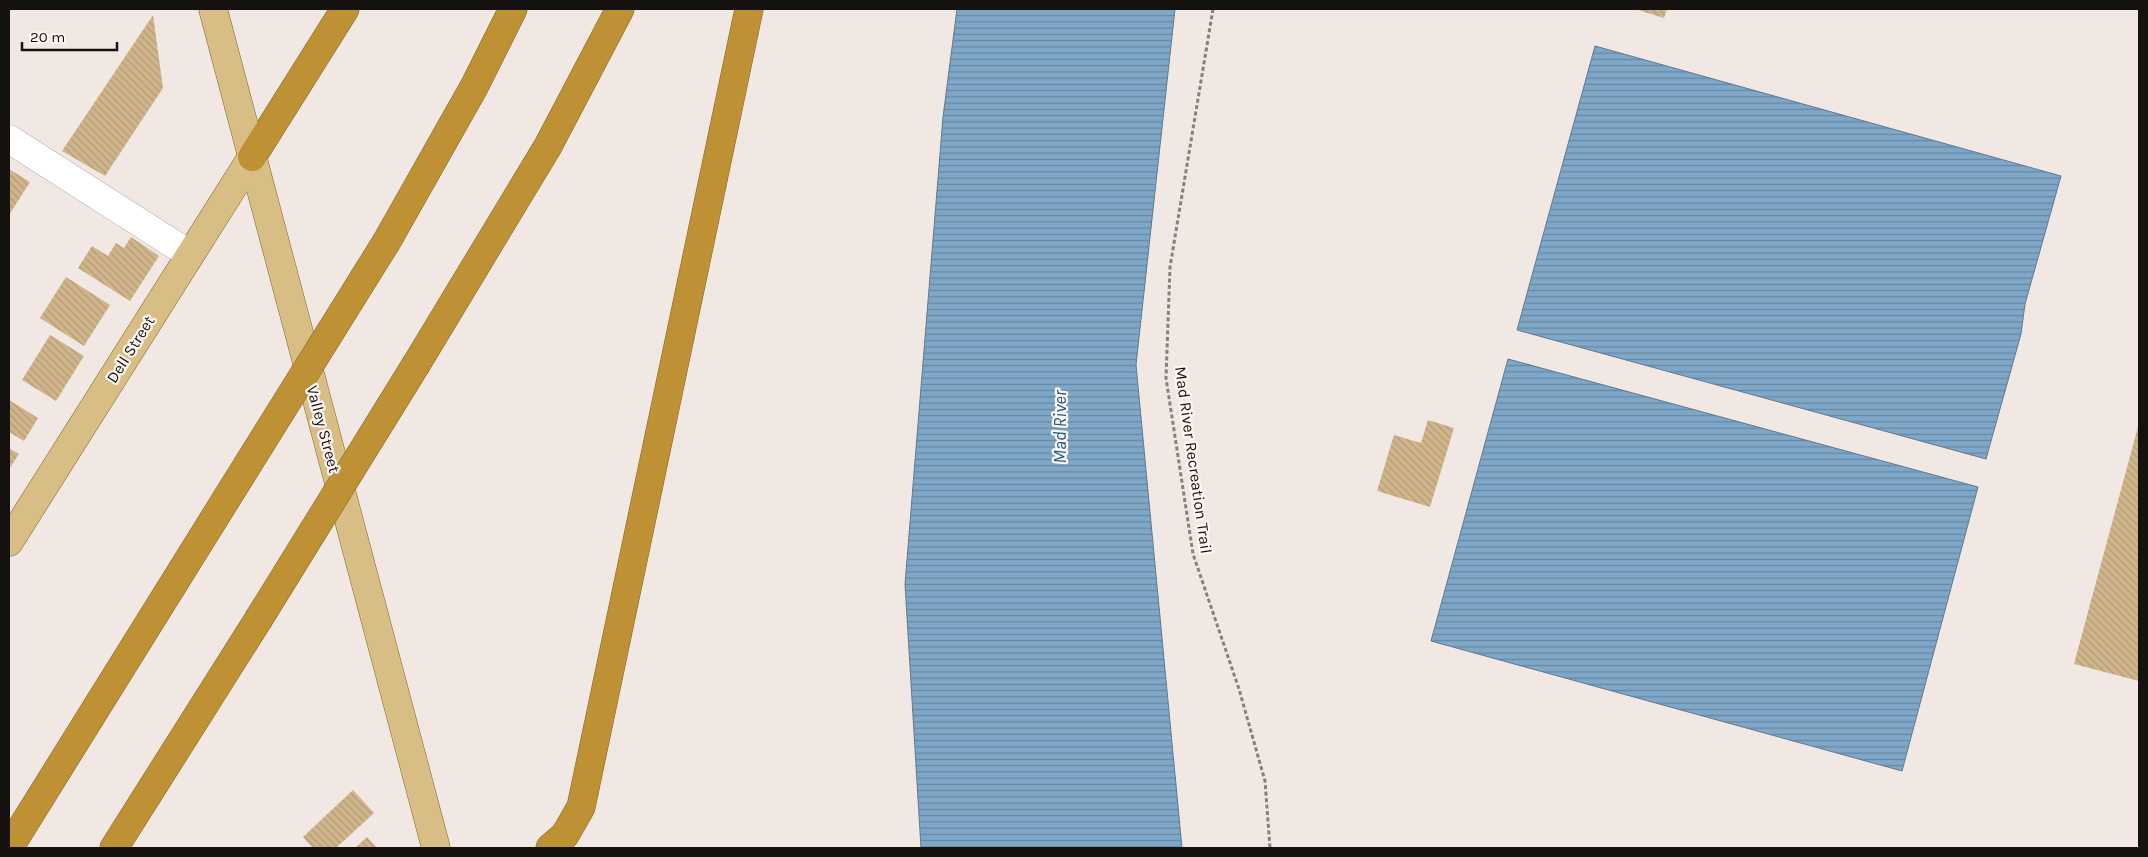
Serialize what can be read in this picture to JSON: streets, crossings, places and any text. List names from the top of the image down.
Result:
{
  "streets": {
    "main road": ["Dell Street", "Valley Street"],
    "path": ["Mad River Recreation Trail"]
  },
  "crossings": [
    ["Dell Street", "Valley Street"]
  ],
  "water": ["Mad River"],
  "scale_bar": "20 m"
}
